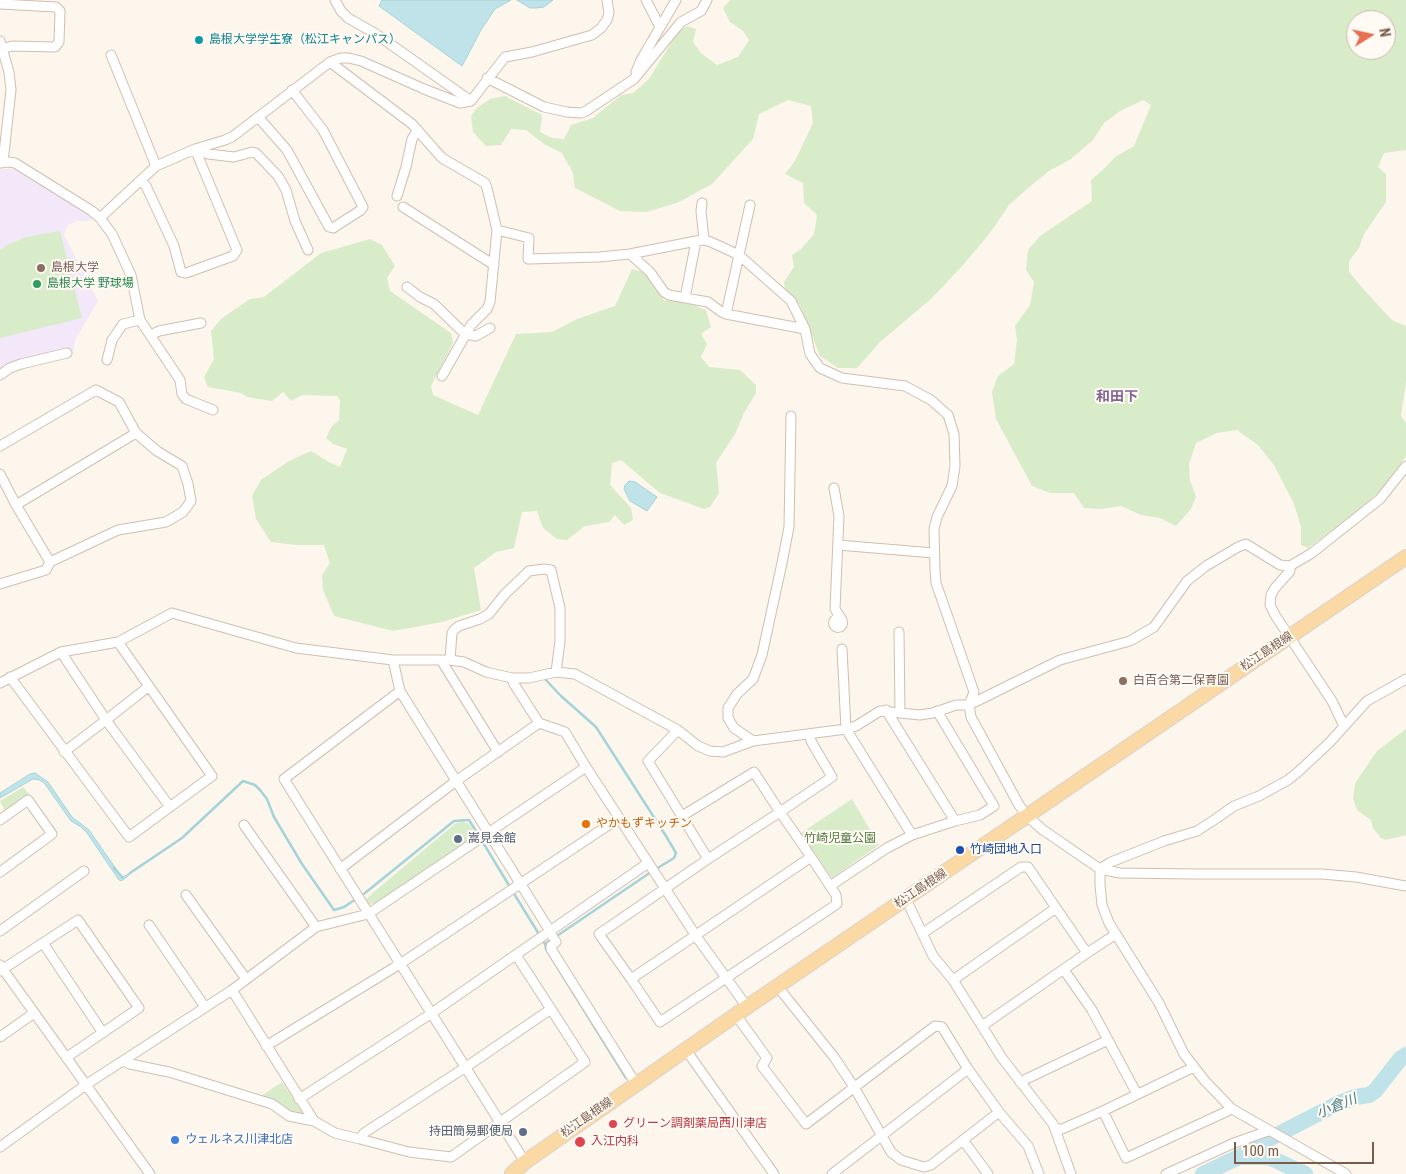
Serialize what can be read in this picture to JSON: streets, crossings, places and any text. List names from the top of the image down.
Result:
{
  "streets": {
    "main road": ["松江島根線"]
  },
  "districts": ["和田下"],
  "water": ["小倉川"],
  "parks": ["竹崎児童公園"],
  "places": [
    "島根大学学生寮（松江キャンパス）",
    "島根大学",
    "島根大学 野球場",
    "白百合第二保育園",
    "やかもずキッチン",
    "嵩見会館",
    "竹崎団地入口",
    "グリーン調剤薬局西川津店",
    "持田簡易郵便局",
    "ウェルネス川津北店",
    "入江内科"
  ],
  "scale_bar": "100 m",
  "north": "right"
}
